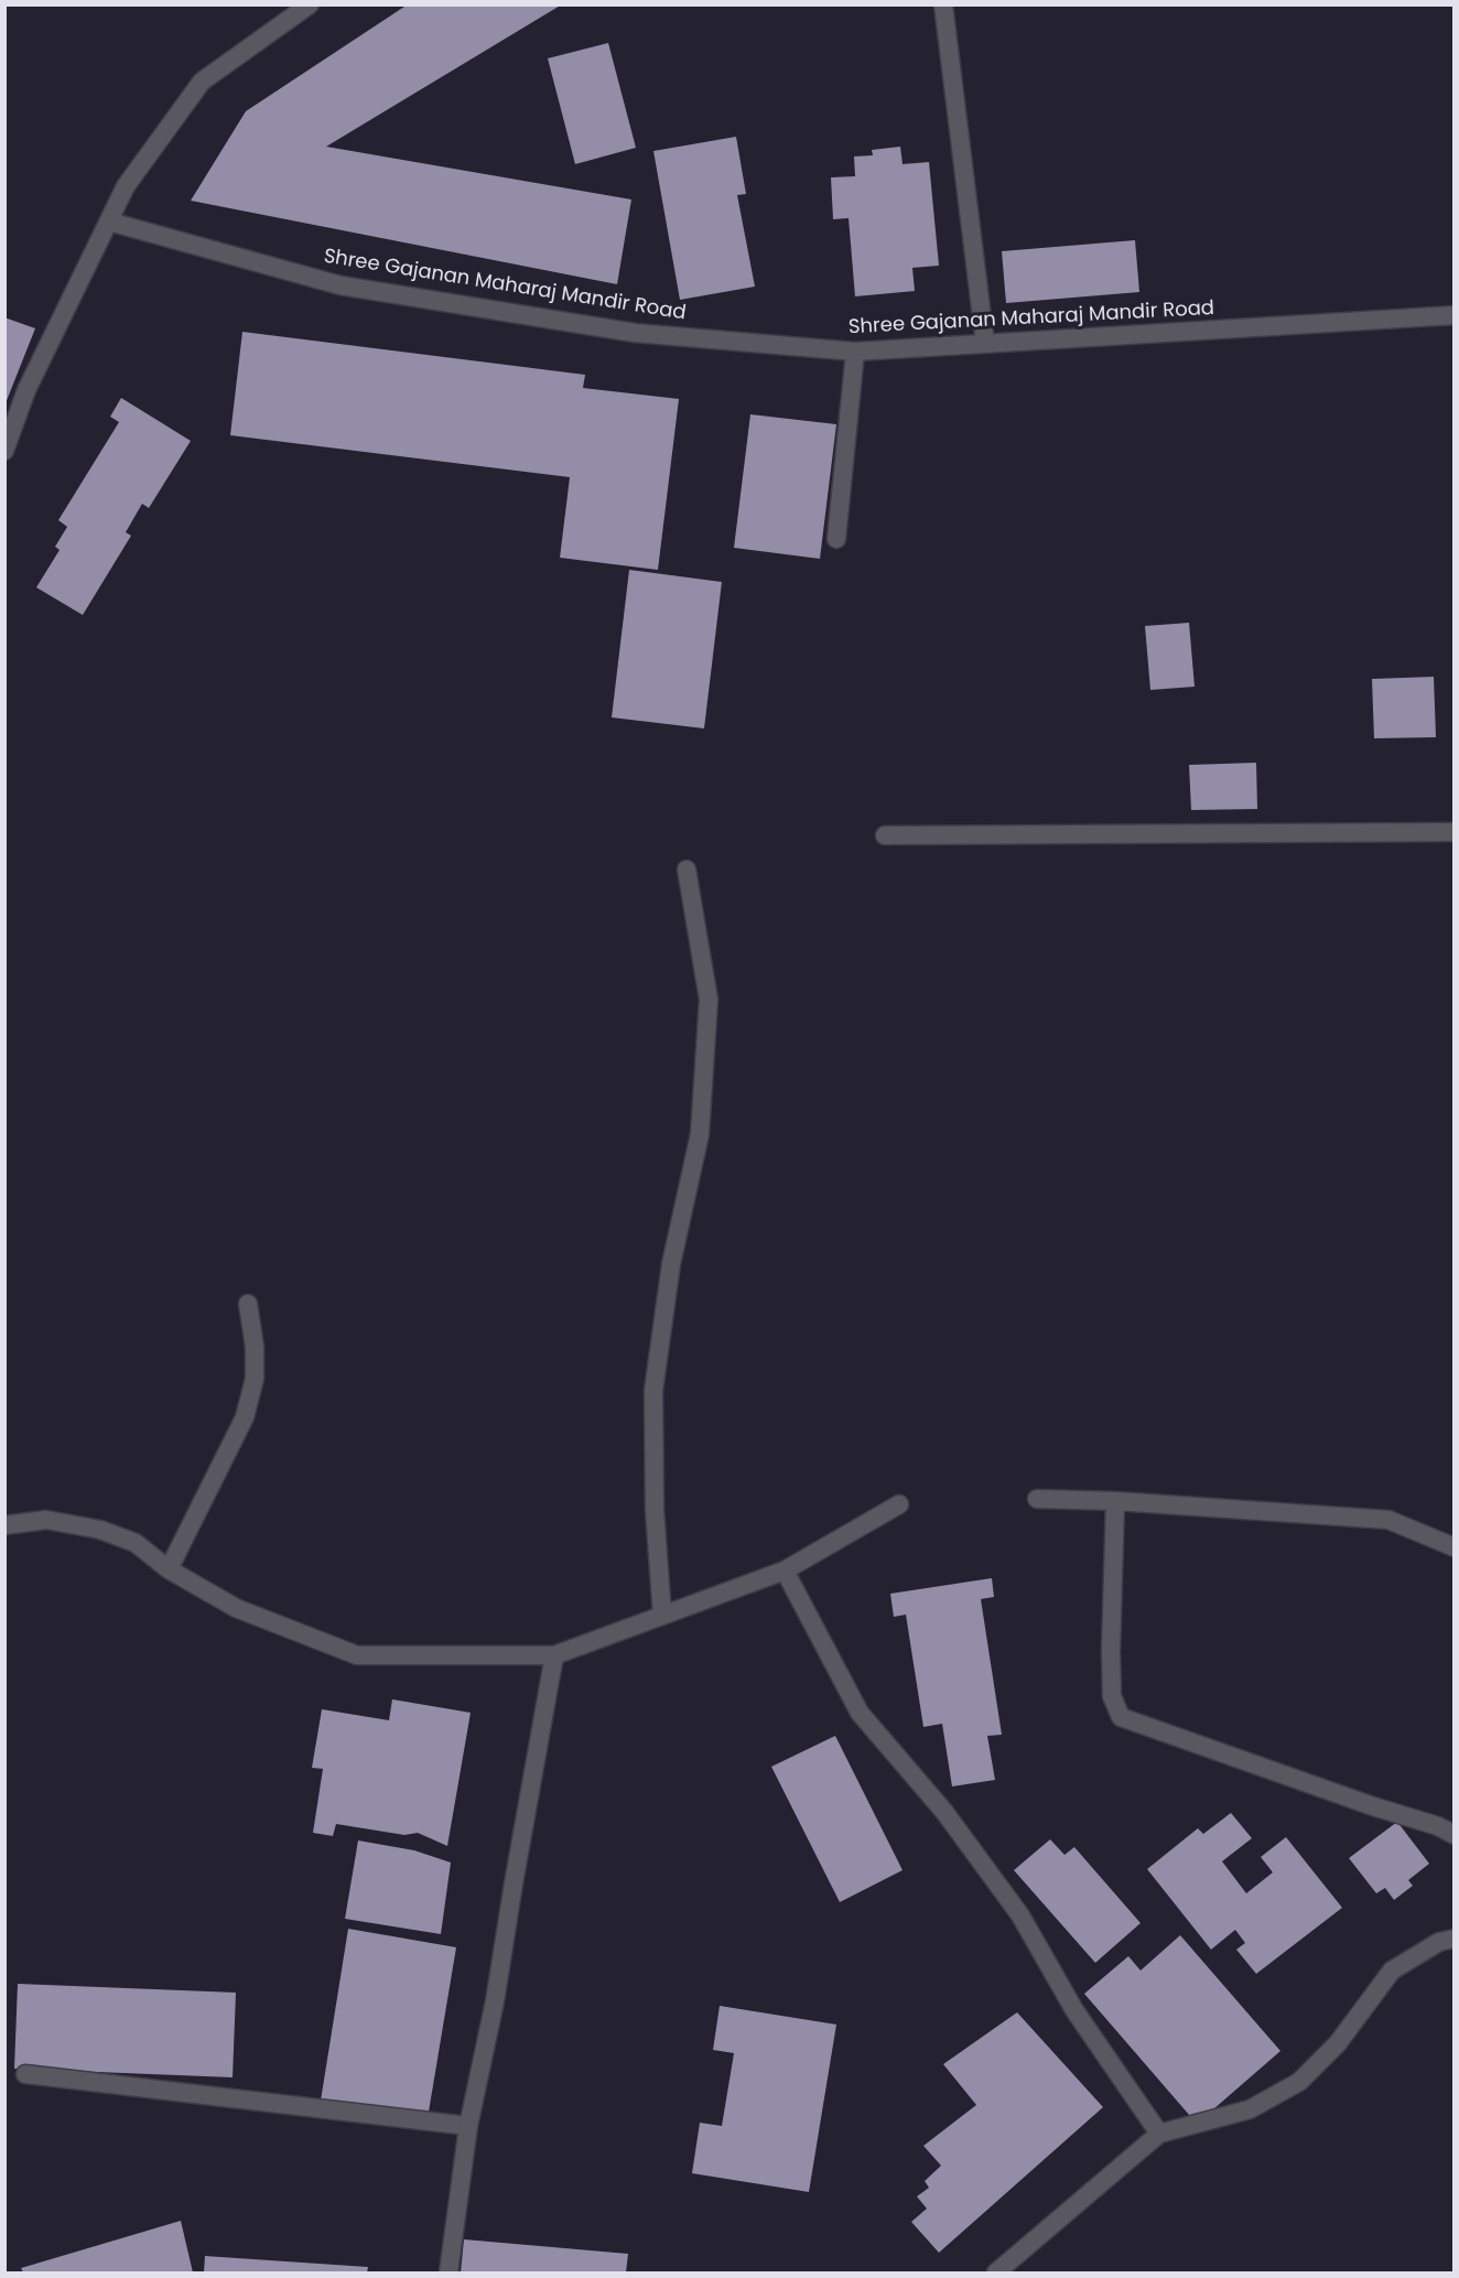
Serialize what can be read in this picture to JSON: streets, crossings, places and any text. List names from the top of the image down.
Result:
{
  "streets": {
    "street": ["Shree Gajanan Maharaj Mandir Road"]
  }
}
